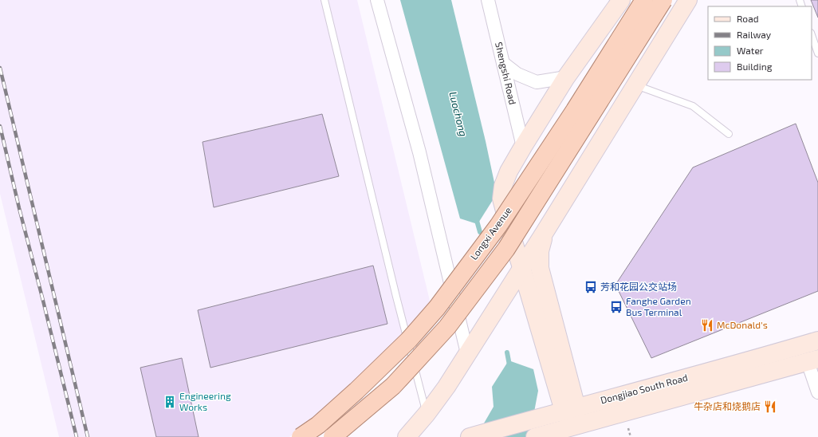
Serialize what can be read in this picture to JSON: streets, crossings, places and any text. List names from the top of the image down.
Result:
{
  "streets": {
    "main road": ["Longxi Avenue"],
    "street": ["Shengshi Road", "Dongjiao South Road"]
  },
  "water": ["Luochong"],
  "places": {
    "bus stop": ["芳和花园公交站场", "Fanghe Garden Bus Terminal"],
    "restaurant": ["McDonald's", "牛杂店和烧鹅店"],
    "building": ["Engineering Works"]
  },
  "legend": [
    "Road",
    "Railway",
    "Water",
    "Building"
  ]
}
